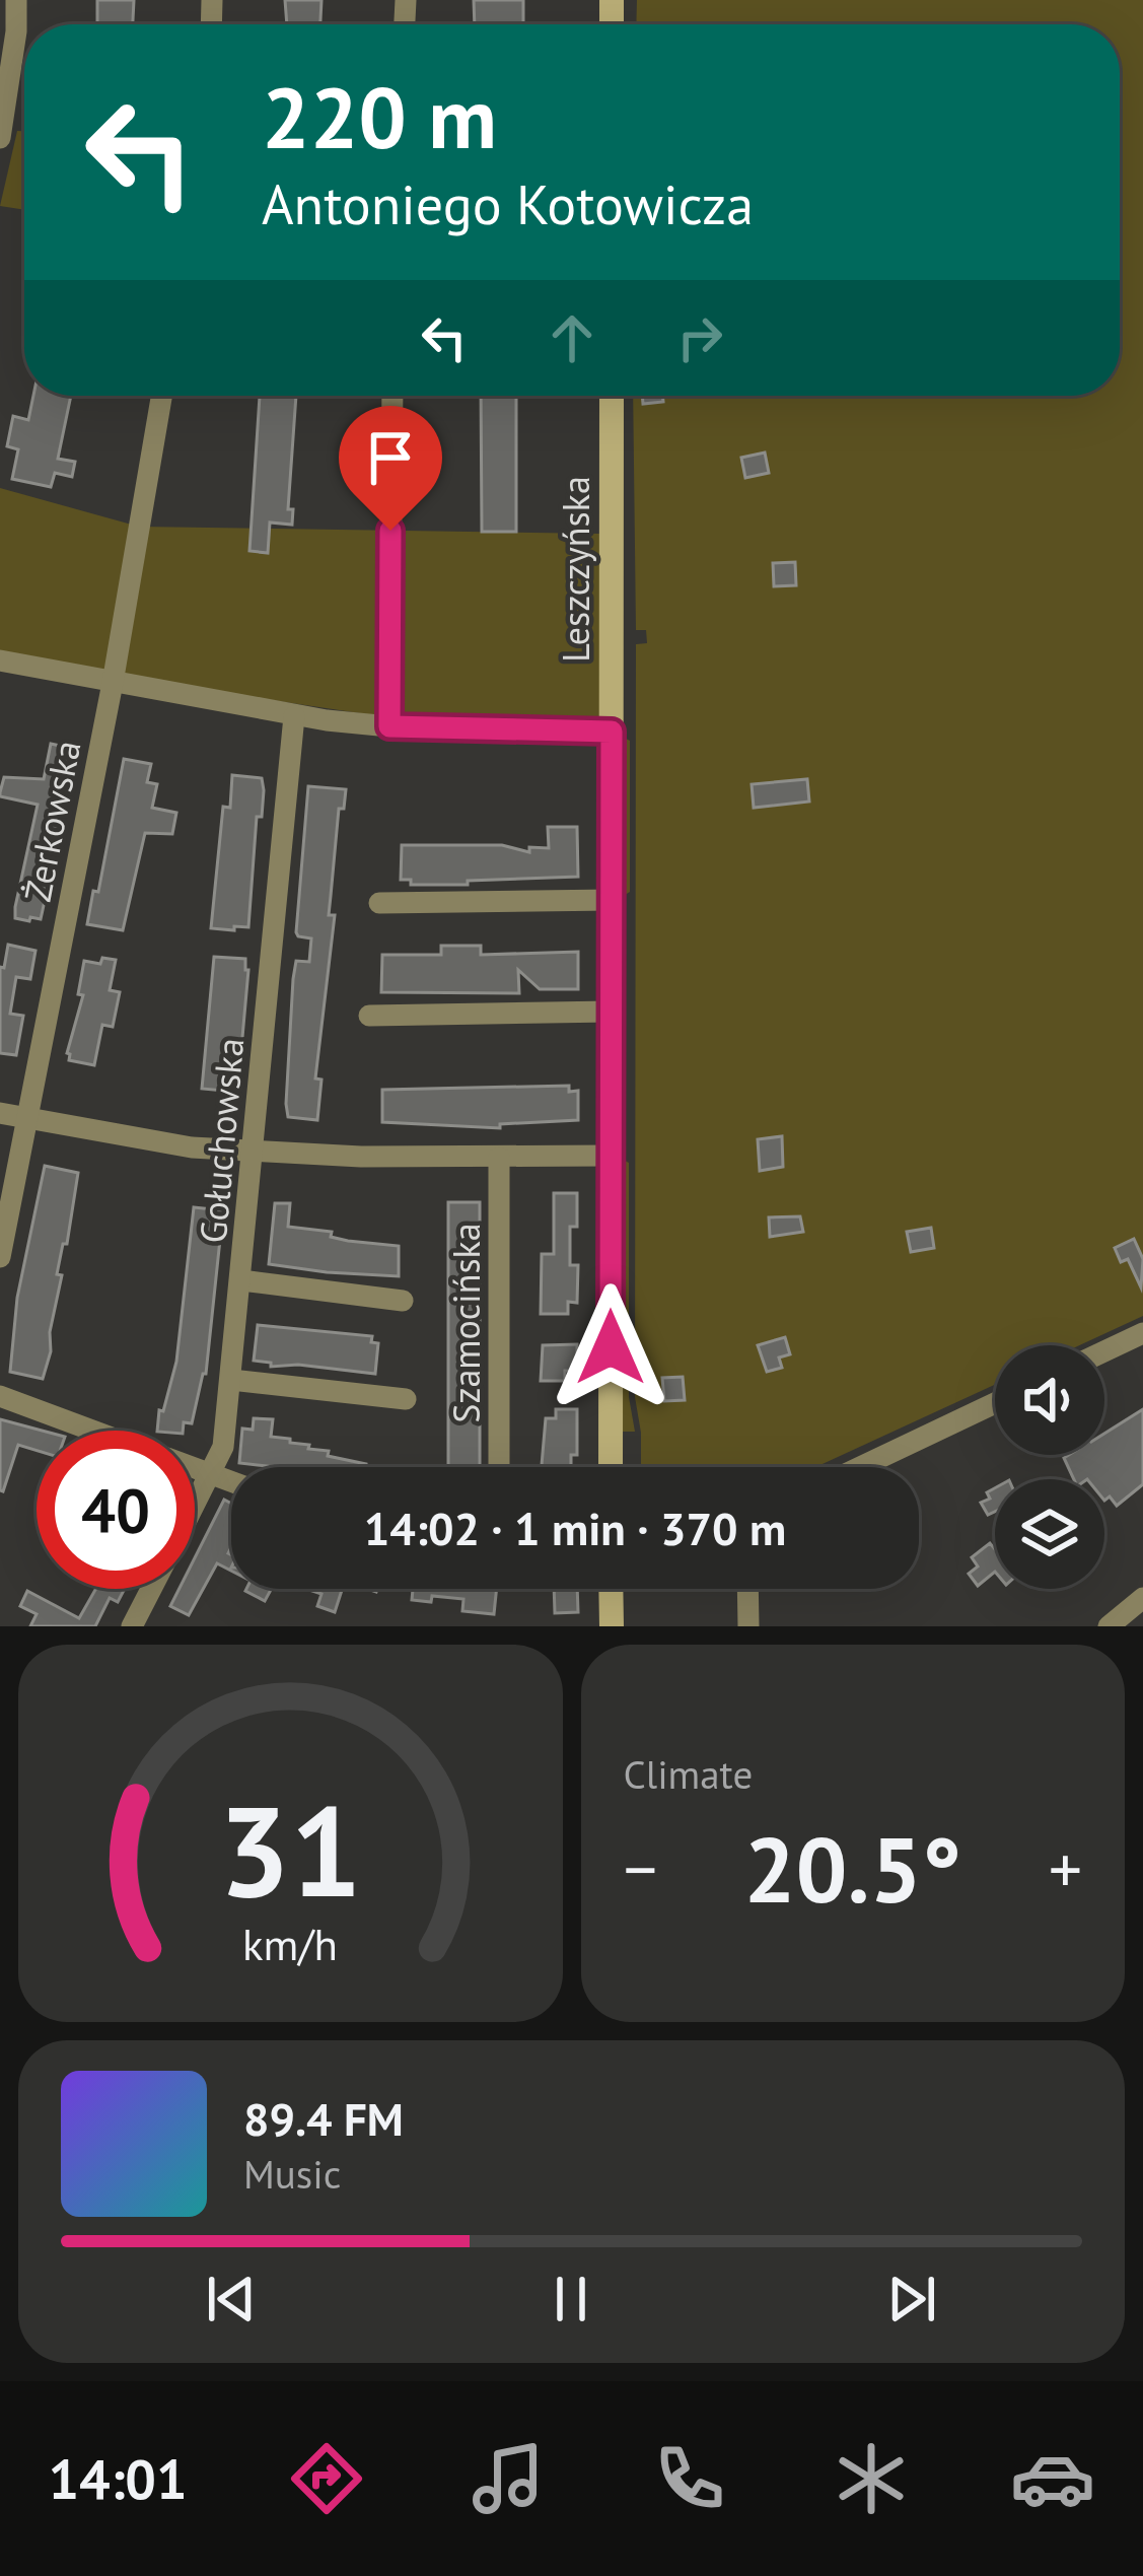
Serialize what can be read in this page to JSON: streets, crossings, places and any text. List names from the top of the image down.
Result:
{
  "streets": {
    "street": [
      "Leszczyńska",
      "Żerkowska",
      "Gołuchowska",
      "Szamocińska"
    ]
  },
  "page": {
    "turn": ["220 m", "Antoniego Kotowicza"],
    "limit": "40",
    "trip": "14:02 · 1 min · 370 m",
    "tile": "Climate",
    "heat": ["−", "20.5°", "+"],
    "song": ["89.4 FM", "Music"],
    "tabs": "14:01",
    "gauge": ["31", "km/h"]
  }
}
